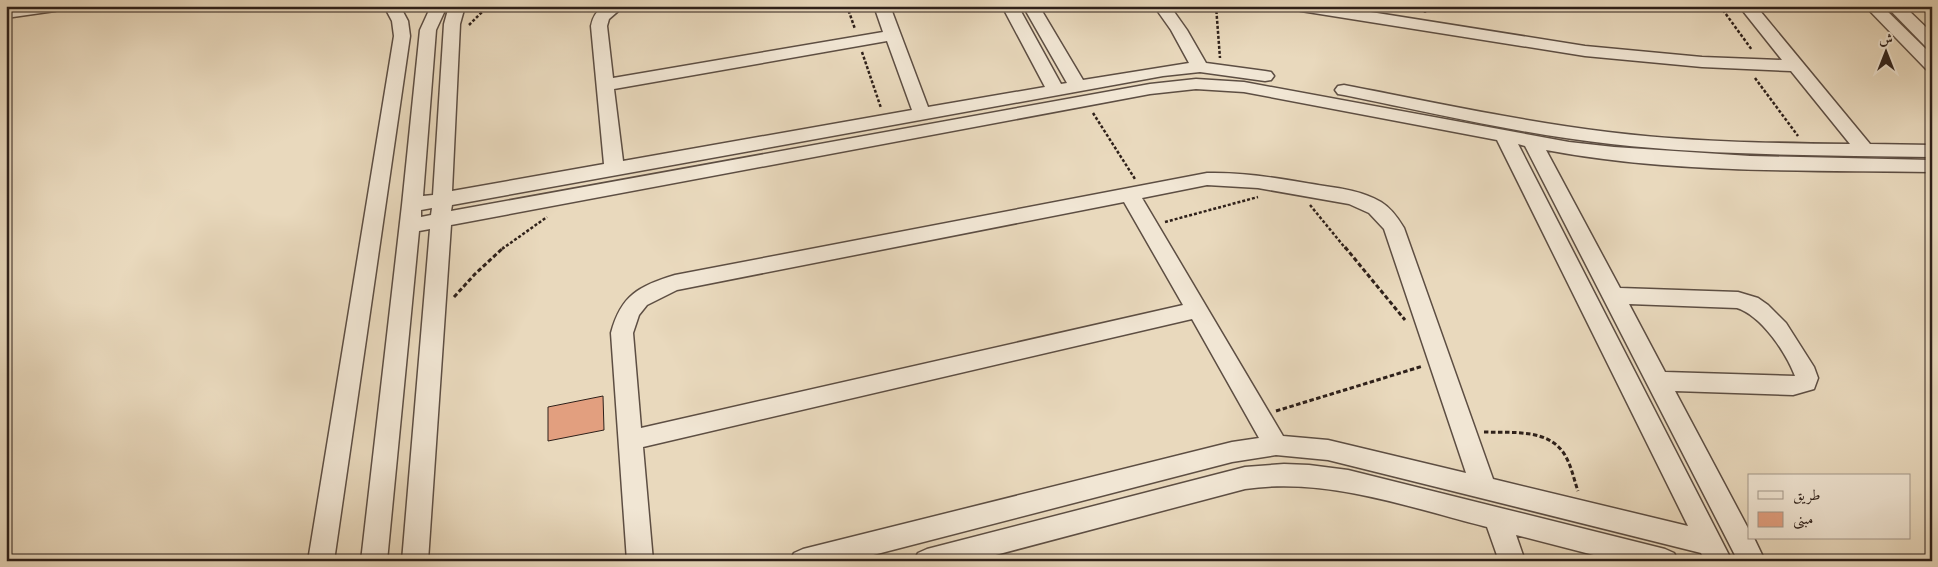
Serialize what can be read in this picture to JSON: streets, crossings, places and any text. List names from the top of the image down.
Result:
{
  "legend": ["طريق", "مبنى"],
  "north": "top"
}
